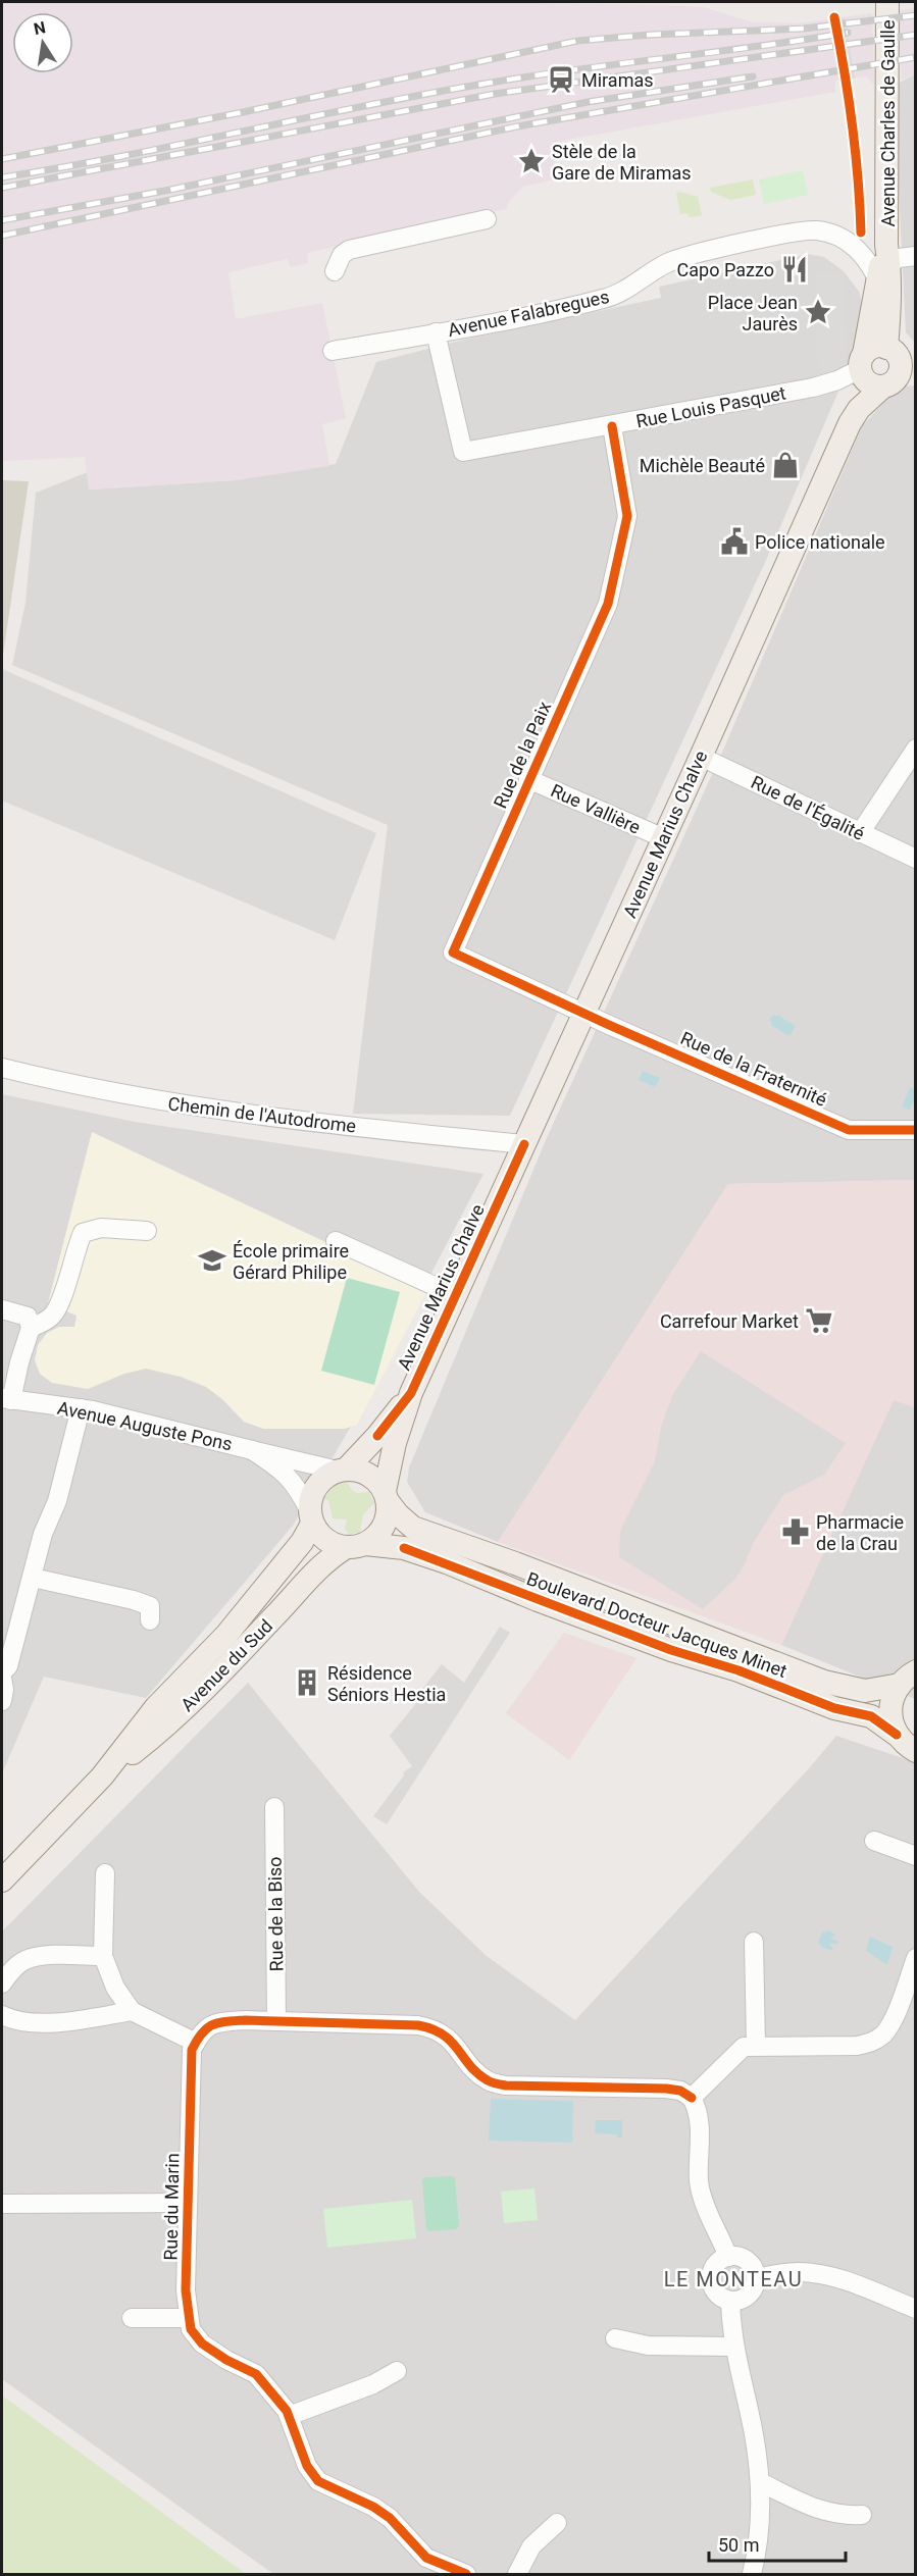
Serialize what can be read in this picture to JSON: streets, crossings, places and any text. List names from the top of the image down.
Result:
{
  "streets": {
    "main road": [
      "Avenue Charles de Gaulle",
      "Avenue Marius Chalve",
      "Boulevard Docteur Jacques Minet",
      "Avenue du Sud"
    ],
    "street": [
      "Avenue Falabregues",
      "Rue Louis Pasquet",
      "Rue de la Paix",
      "Rue de l'Égalité",
      "Rue Vallière",
      "Rue de la Fraternité",
      "Chemin de l'Autodrome",
      "Avenue Auguste Pons",
      "Rue de la Biso",
      "Rue du Marin"
    ]
  },
  "crossings": [
    ["Avenue Charles de Gaulle", "Avenue Falabregues"],
    ["Avenue Falabregues", "Rue Louis Pasquet"],
    ["Rue Louis Pasquet", "Rue de la Paix"],
    ["Rue Louis Pasquet", "Avenue Marius Chalve"],
    ["Rue de la Paix", "Rue Vallière"],
    ["Rue de la Paix", "Avenue Marius Chalve"],
    ["Rue de la Paix", "Rue de la Fraternité"],
    ["Rue de l'Égalité", "Avenue Marius Chalve"],
    ["Rue Vallière", "Avenue Marius Chalve"],
    ["Avenue Marius Chalve", "Rue de la Fraternité"],
    ["Avenue Marius Chalve", "Chemin de l'Autodrome"],
    ["Avenue Marius Chalve", "Avenue Auguste Pons"],
    ["Avenue Marius Chalve", "Boulevard Docteur Jacques Minet"],
    ["Avenue Marius Chalve", "Avenue du Sud"],
    ["Avenue Auguste Pons", "Boulevard Docteur Jacques Minet"],
    ["Avenue Auguste Pons", "Avenue du Sud"],
    ["Boulevard Docteur Jacques Minet", "Avenue du Sud"]
  ],
  "districts": ["LE MONTEAU"],
  "places": {
    "station": ["Miramas"],
    "place": ["Stèle de la Gare de Miramas", "Place Jean Jaurès"],
    "restaurant": ["Capo Pazzo"],
    "shop": ["Michèle Beauté"],
    "public building": ["Police nationale"],
    "school or university": ["École primaire Gérard Philipe"],
    "supermarket": ["Carrefour Market"],
    "pharmacy": ["Pharmacie de la Crau"],
    "building": ["Résidence Séniors Hestia"]
  },
  "scale_bar": "50 m",
  "north": "top"
}
